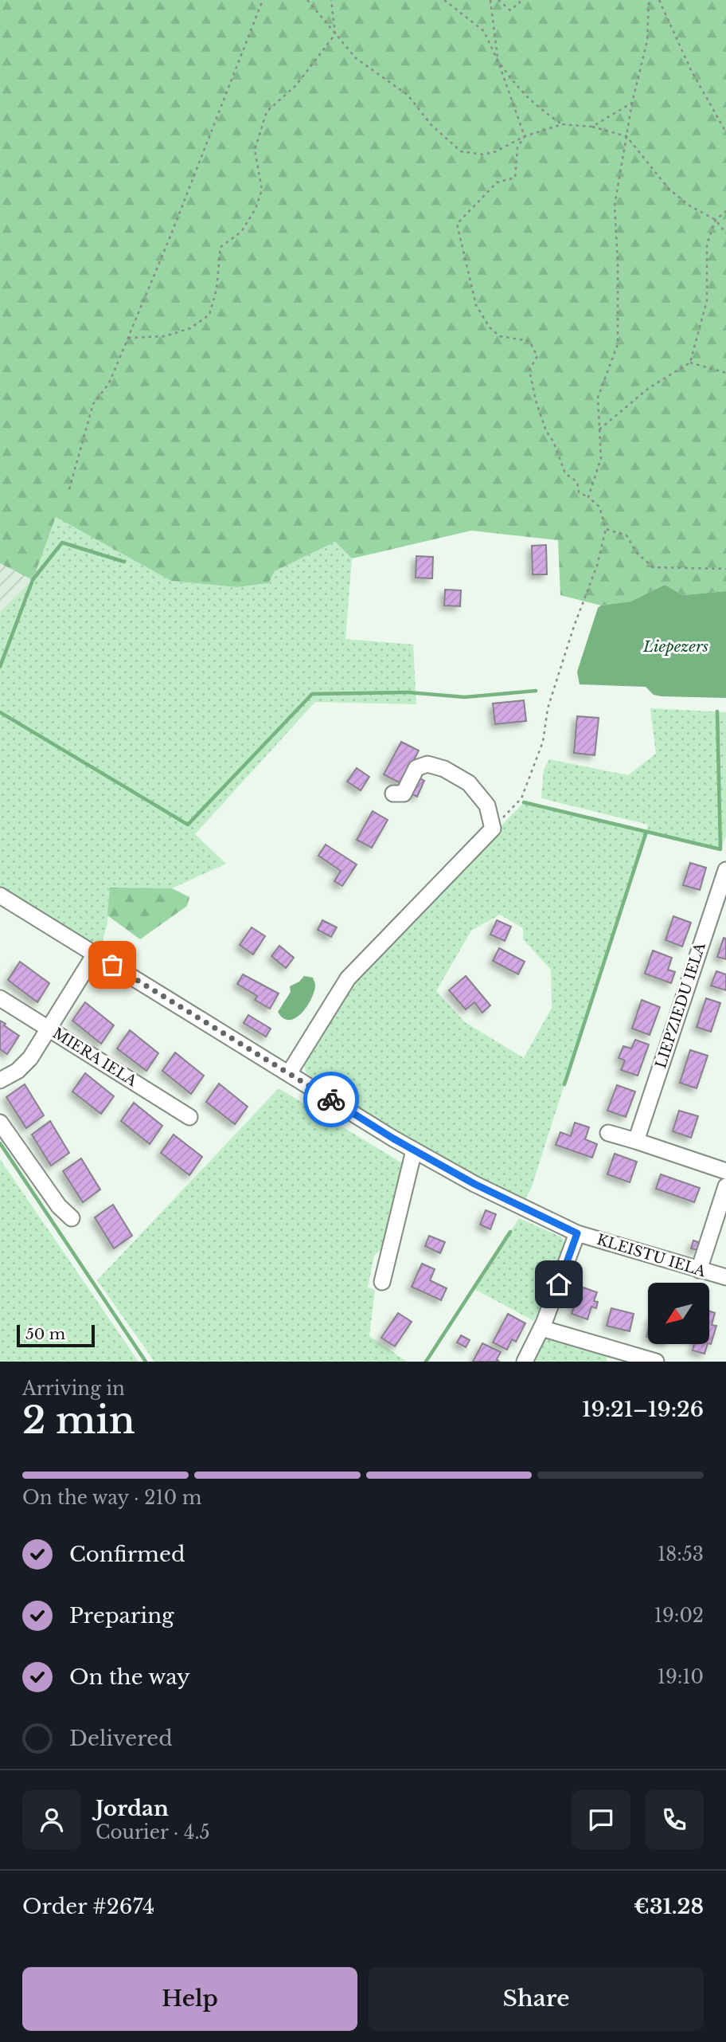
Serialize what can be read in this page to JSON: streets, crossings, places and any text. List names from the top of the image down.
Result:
{
  "streets": {
    "street": ["LIEPZIEDU IELA", "MIERA IELA", "KLEISTU IELA"]
  },
  "water": ["Liepezers"],
  "scale_bar": "50 m",
  "north": "bottom left",
  "page": {
    "scale": "50 m",
    "heading": ["2 min", "Arriving in", "19:21–19:26"],
    "panel": [
      "Jordan",
      "Courier · 4.5",
      "Order #2674",
      "€31.28"
    ],
    "bar": "On the way · 210 m",
    "list": [
      ["Confirmed", "18:53"],
      ["Preparing", "19:02"],
      ["On the way", "19:10"],
      "Delivered"
    ],
    "buttons": ["Help", "Share"]
  }
}
